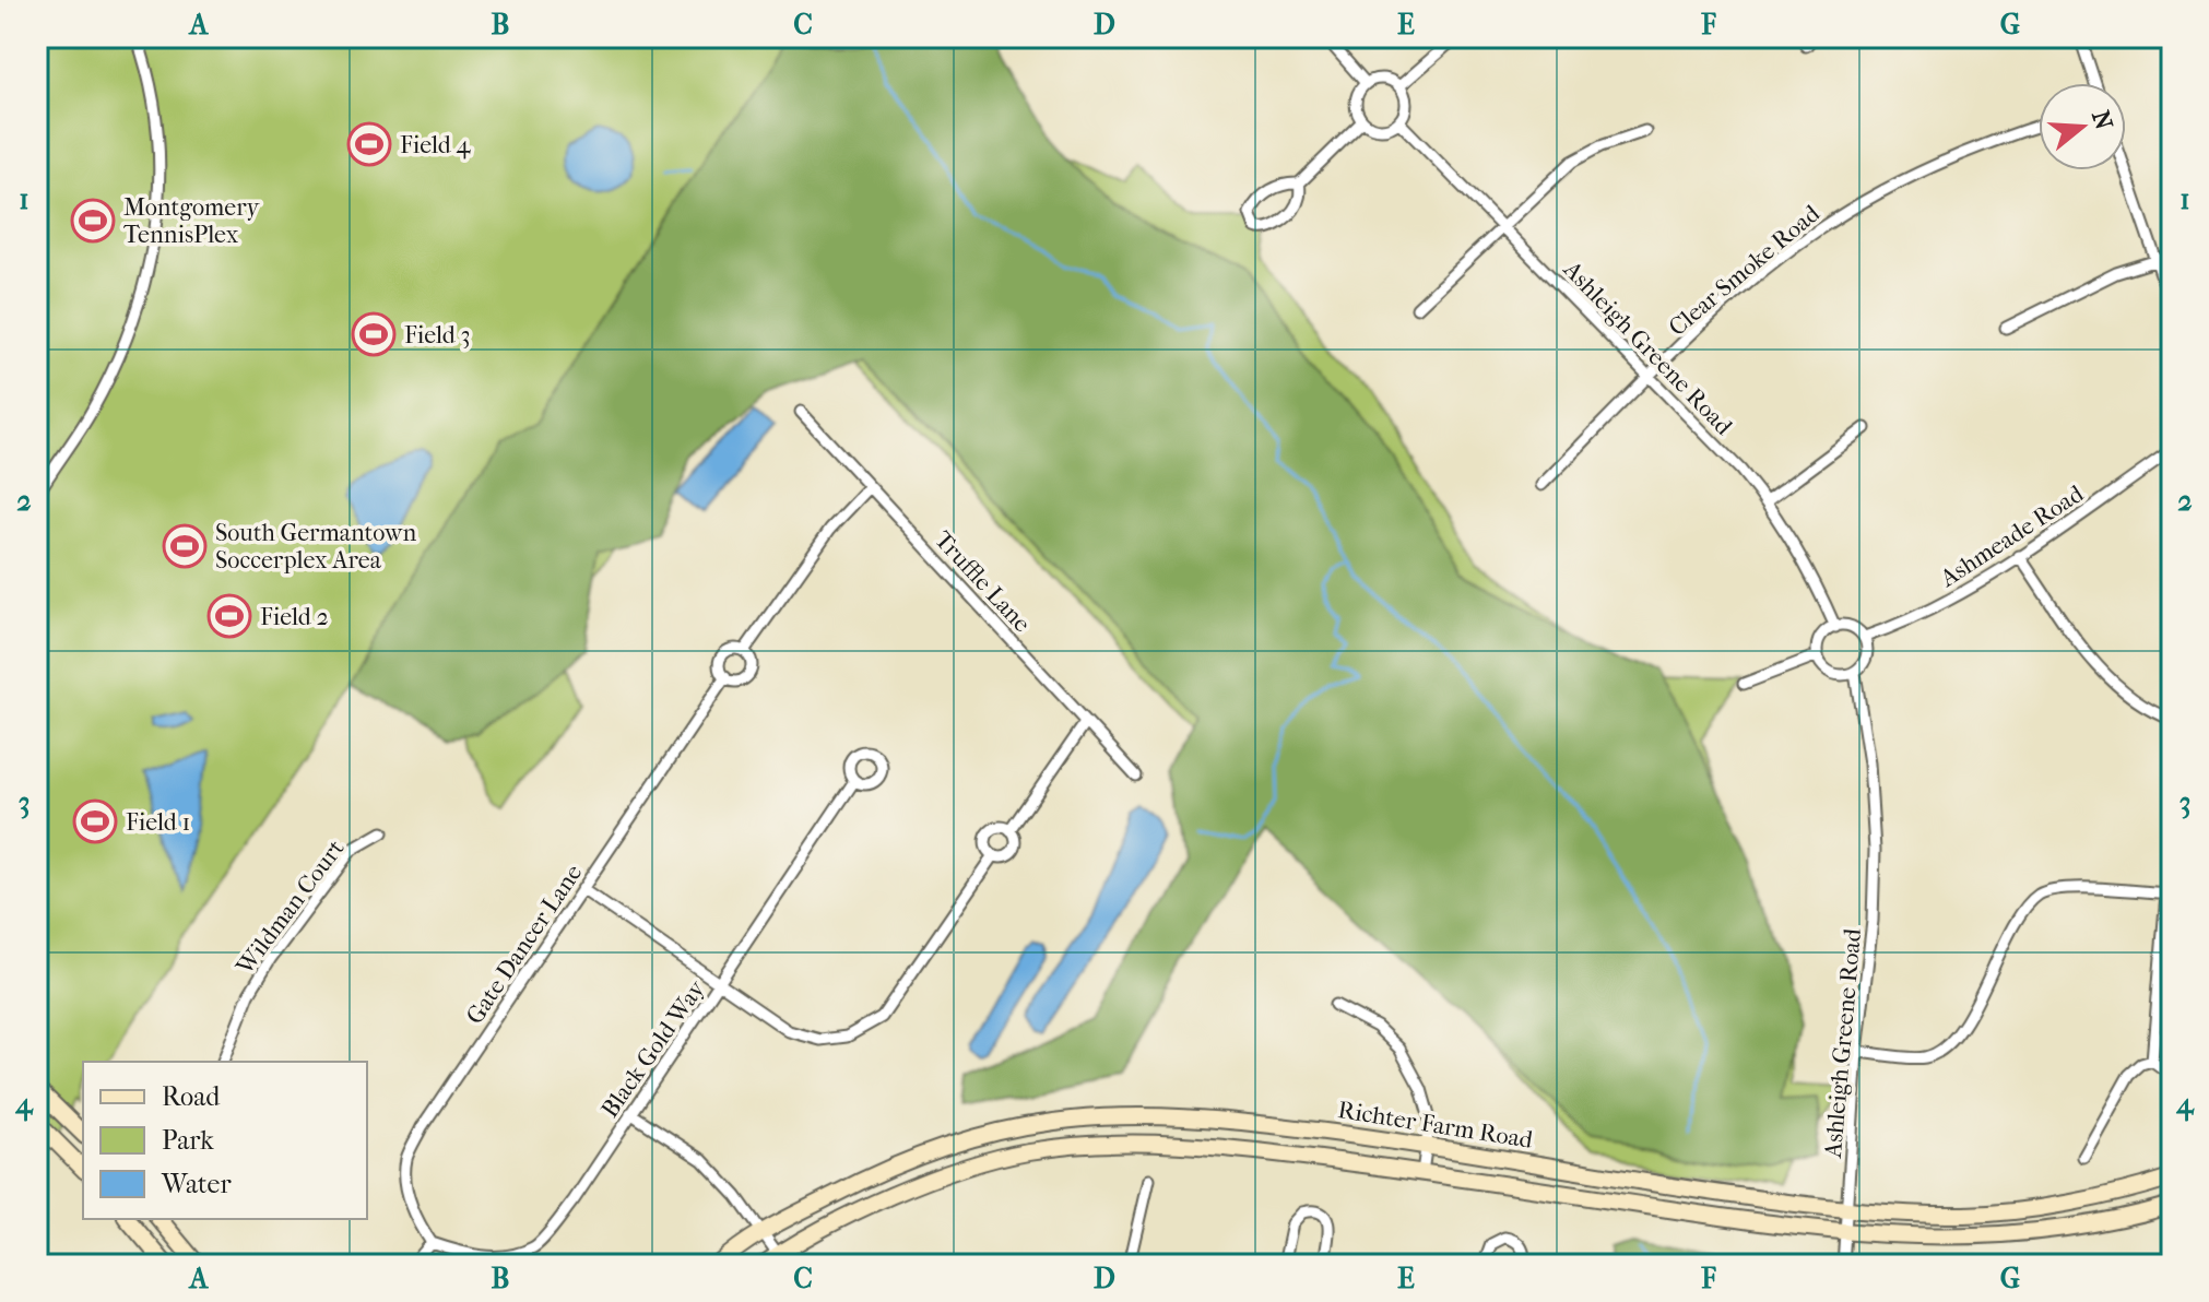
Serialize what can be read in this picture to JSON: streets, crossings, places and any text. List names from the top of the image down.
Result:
{
  "streets": {
    "main road": ["Richter Farm Road"],
    "street": [
      "Clear Smoke Road",
      "Ashleigh Greene Road",
      "Ashmeade Road",
      "Truffle Lane",
      "Wildman Court",
      "Gate Dancer Lane",
      "Black Gold Way"
    ]
  },
  "crossings": [
    ["Clear Smoke Road", "Ashleigh Greene Road"],
    ["Ashleigh Greene Road", "Ashmeade Road"],
    ["Ashleigh Greene Road", "Richter Farm Road"],
    ["Truffle Lane", "Gate Dancer Lane"],
    ["Gate Dancer Lane", "Black Gold Way"]
  ],
  "places": {
    "sports": [
      "Field 4",
      "Montgomery TennisPlex",
      "Field 3",
      "South Germantown Soccerplex Area",
      "Field 2",
      "Field 1"
    ]
  },
  "legend": ["Road", "Park", "Water"],
  "north": "right",
  "grid": {
    "columns": [
      "A",
      "B",
      "C",
      "D",
      "E",
      "F",
      "G"
    ],
    "rows": [
      "1",
      "2",
      "3",
      "4"
    ]
  }
}
